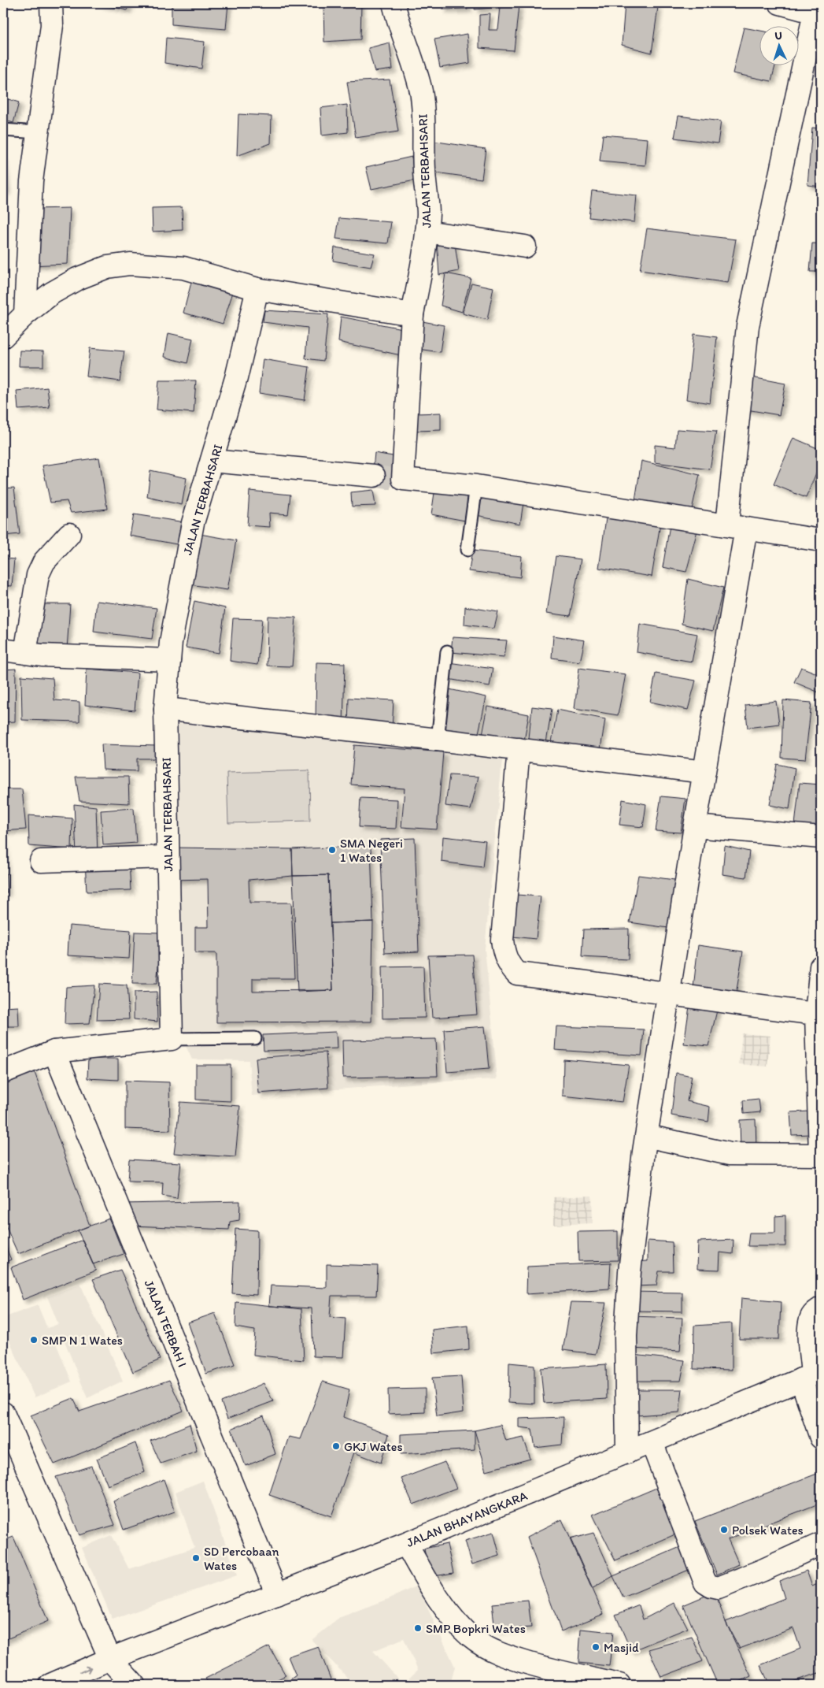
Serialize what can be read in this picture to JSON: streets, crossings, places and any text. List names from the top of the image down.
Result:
{
  "streets": {
    "street": ["JALAN TERBAHSARI", "JALAN TERBAH I", "JALAN BHAYANGKARA"]
  },
  "crossings": [
    ["JALAN TERBAH I", "JALAN BHAYANGKARA"]
  ],
  "places": [
    "SMA Negeri 1 Wates",
    "SMP N 1 Wates",
    "GKJ Wates",
    "Polsek Wates",
    "SD Percobaan Wates",
    "SMP Bopkri Wates",
    "Masjid"
  ],
  "north": "top"
}
